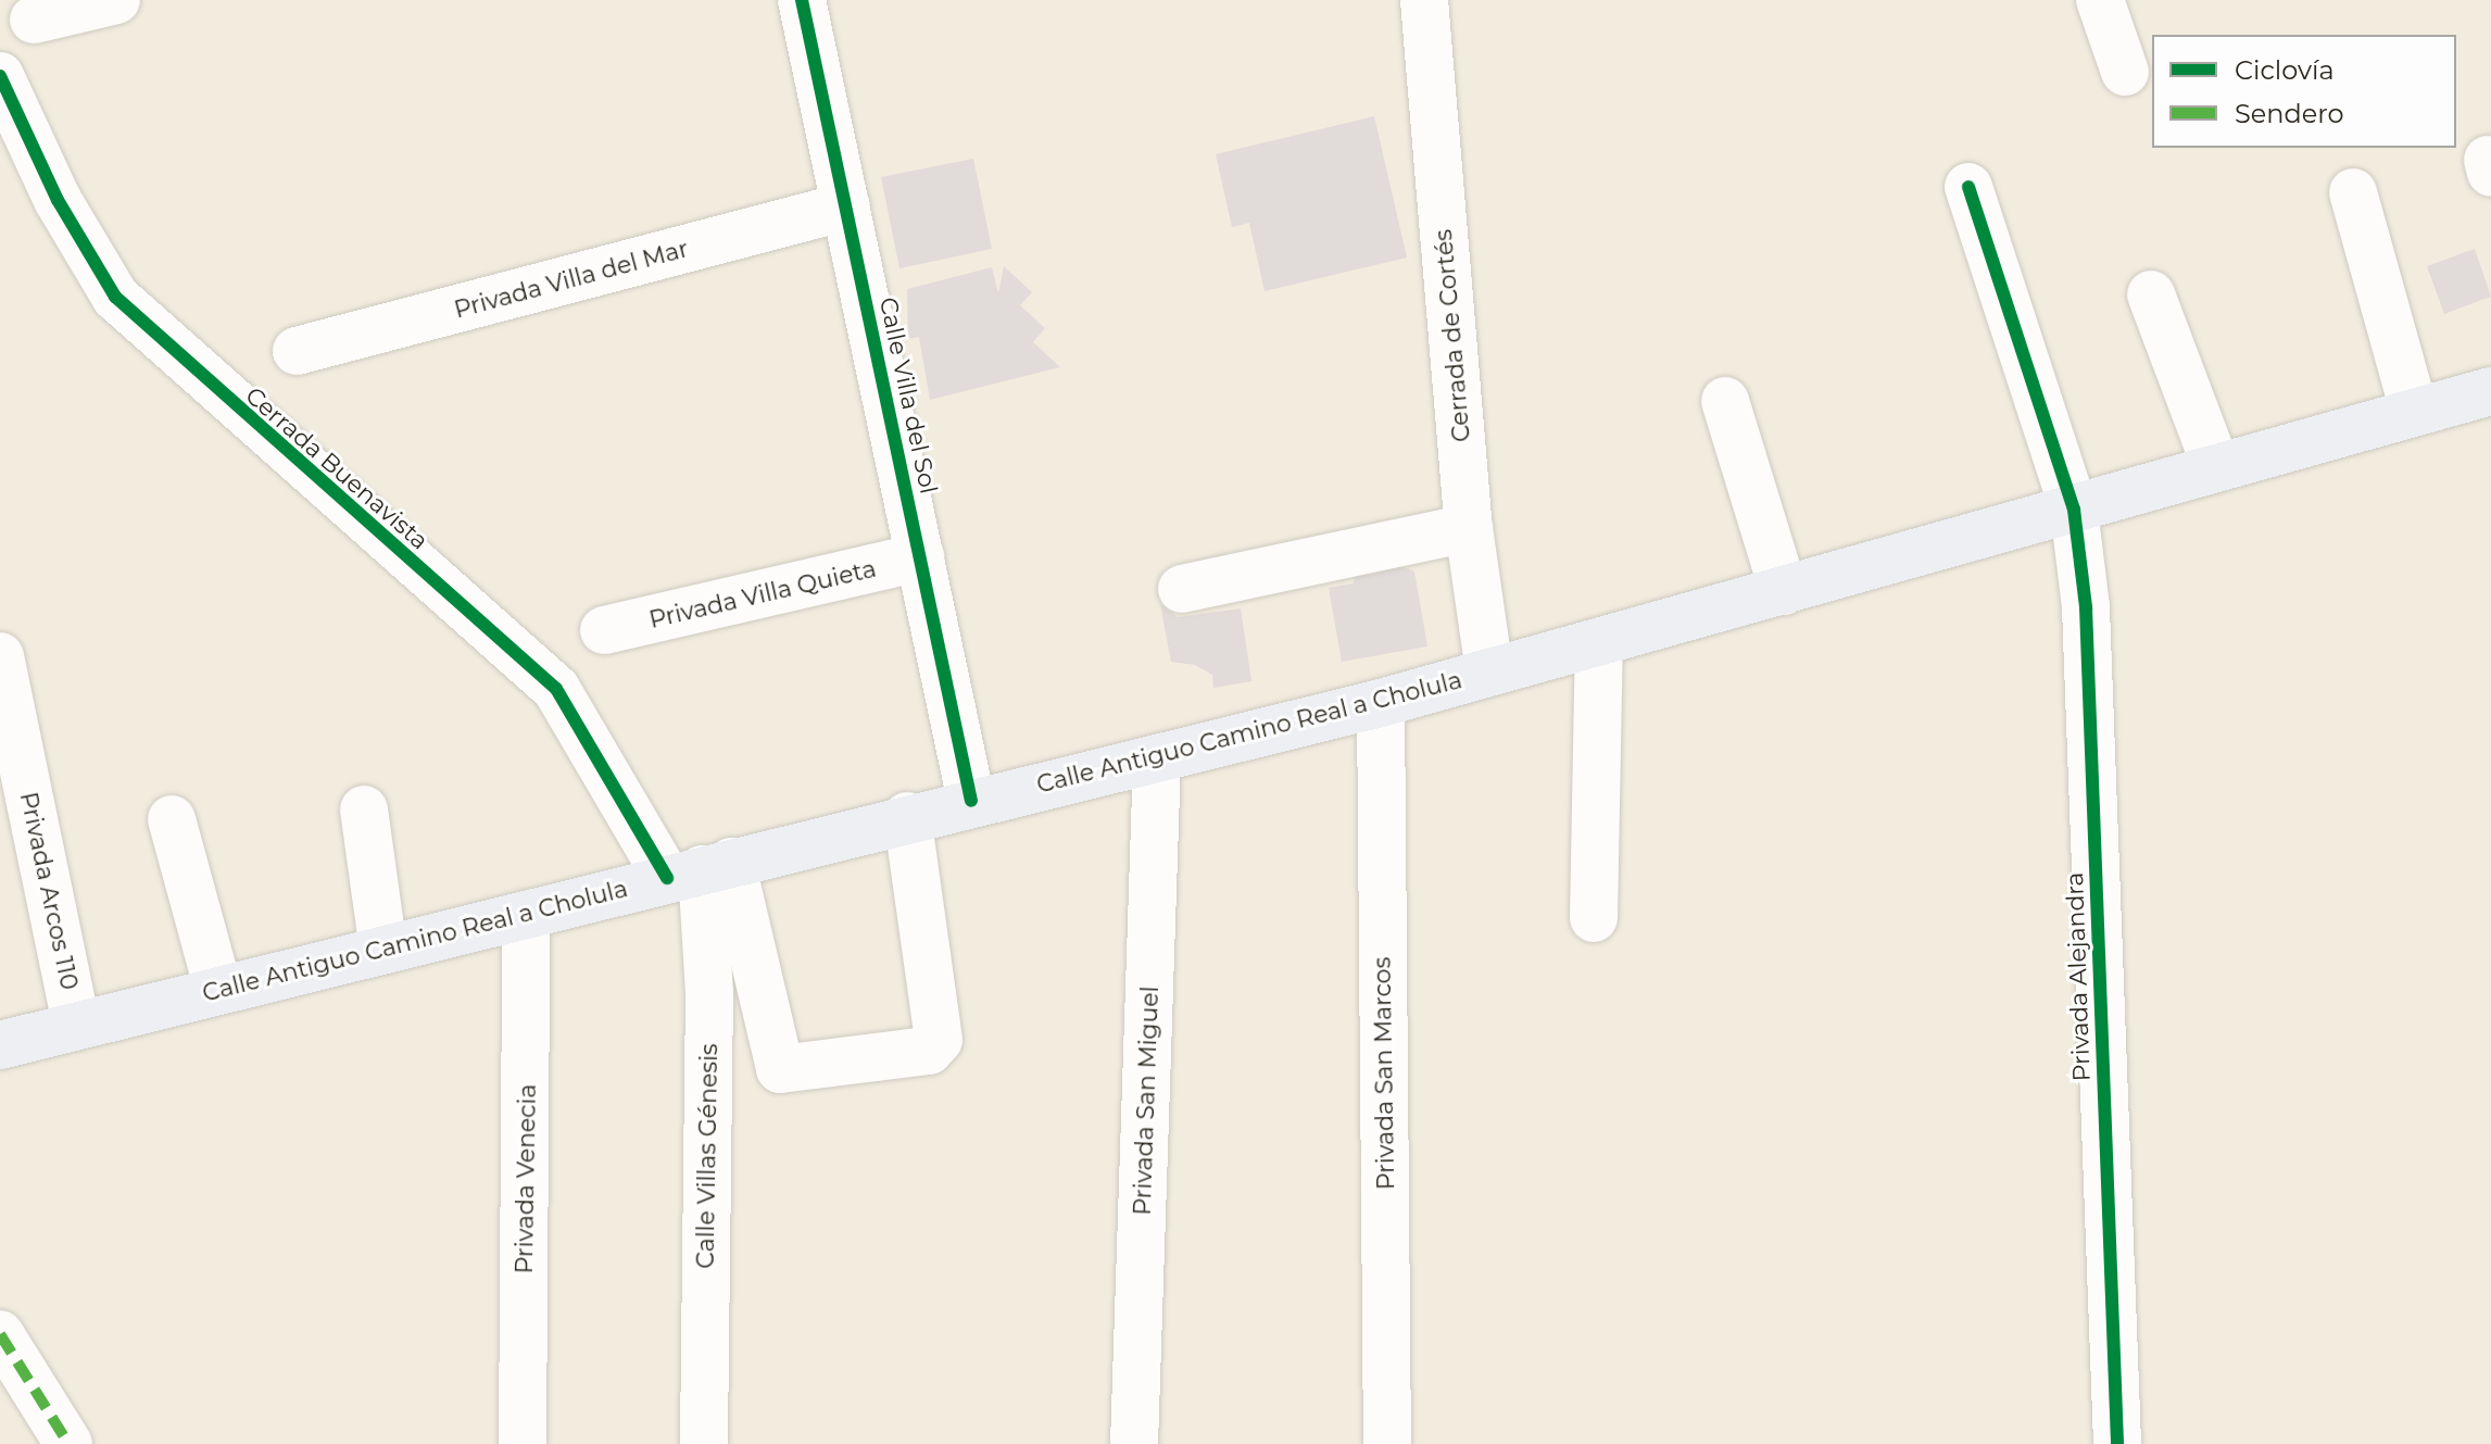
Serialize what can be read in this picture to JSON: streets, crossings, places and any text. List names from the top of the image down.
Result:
{
  "streets": {
    "main road": ["Calle Antiguo Camino Real a Cholula"],
    "street": [
      "Privada Villa del Mar",
      "Cerrada de Cortés",
      "Calle Villa del Sol",
      "Cerrada Buenavista",
      "Privada Villa Quieta",
      "Privada Arcos 110",
      "Privada Alejandra",
      "Privada San Marcos",
      "Privada San Miguel",
      "Calle Villas Génesis",
      "Privada Venecia"
    ]
  },
  "crossings": [
    ["Privada Villa del Mar", "Calle Villa del Sol"],
    ["Cerrada de Cortés", "Calle Antiguo Camino Real a Cholula"],
    ["Calle Villa del Sol", "Privada Villa Quieta"],
    ["Calle Villa del Sol", "Calle Antiguo Camino Real a Cholula"],
    ["Cerrada Buenavista", "Calle Antiguo Camino Real a Cholula"],
    ["Cerrada Buenavista", "Calle Villas Génesis"],
    ["Calle Antiguo Camino Real a Cholula", "Privada Arcos 110"],
    ["Calle Antiguo Camino Real a Cholula", "Privada Alejandra"],
    ["Calle Antiguo Camino Real a Cholula", "Privada San Marcos"],
    ["Calle Antiguo Camino Real a Cholula", "Privada San Miguel"],
    ["Calle Antiguo Camino Real a Cholula", "Calle Villas Génesis"],
    ["Calle Antiguo Camino Real a Cholula", "Privada Venecia"]
  ],
  "legend": ["Ciclovía", "Sendero"]
}
